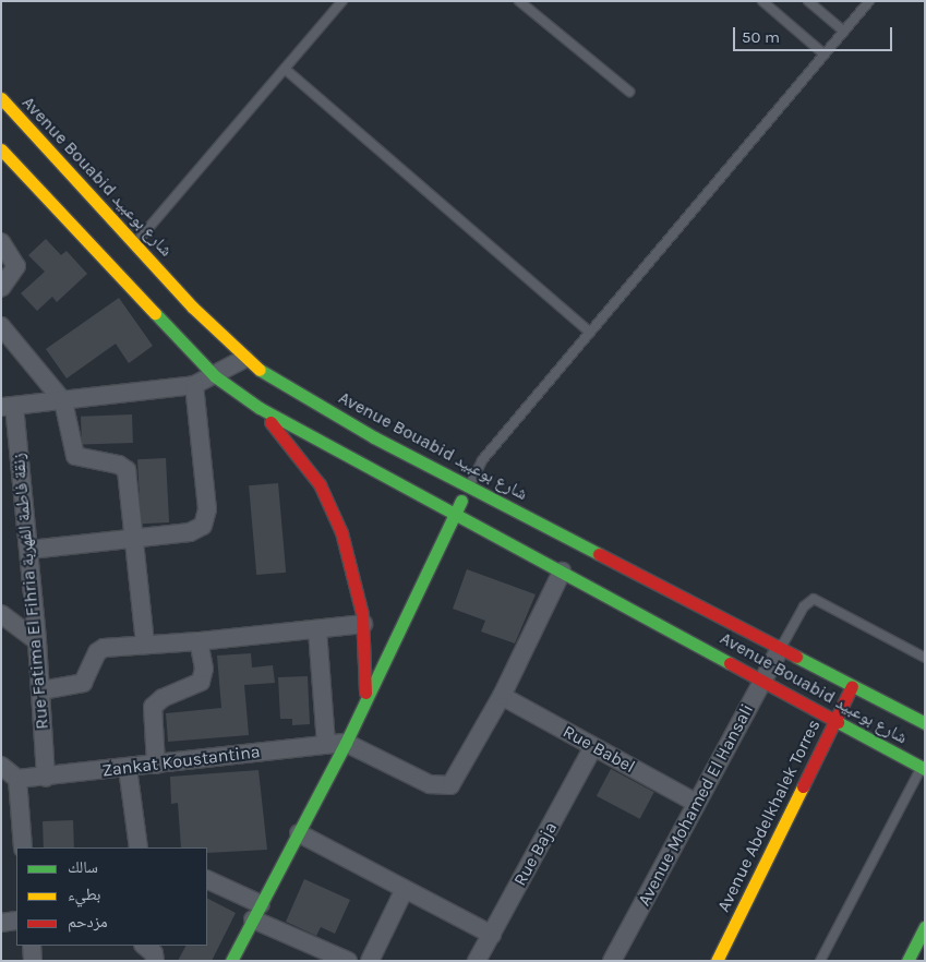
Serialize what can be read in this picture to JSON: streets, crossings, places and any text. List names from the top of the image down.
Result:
{
  "streets": {
    "street": [
      "Avenue Bouabid شارع بوعبيد",
      "Rue Fatima El Fihria زنقة فاطمة الفهربة",
      "Rue Babel",
      "Zankat Koustantina",
      "Avenue Mohamed El Hansali",
      "Avenue Abdelkhalek Torres",
      "Rue Baja"
    ]
  },
  "crossings": [
    ["Avenue Bouabid شارع بوعبيد", "Avenue Mohamed El Hansali"],
    ["Avenue Bouabid شارع بوعبيد", "Avenue Abdelkhalek Torres"],
    ["Rue Fatima El Fihria زنقة فاطمة الفهربة", "Zankat Koustantina"],
    ["Rue Babel", "Avenue Mohamed El Hansali"],
    ["Rue Babel", "Rue Baja"]
  ],
  "legend": ["سالك", "بطيء", "مزدحم"],
  "scale_bar": "50 m"
}
